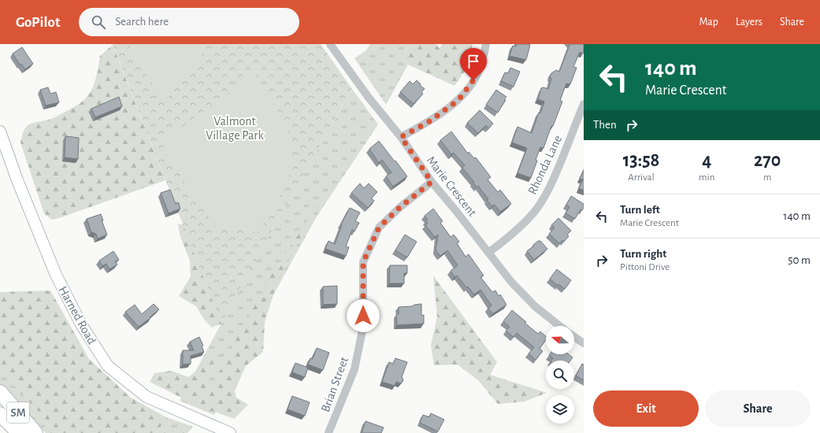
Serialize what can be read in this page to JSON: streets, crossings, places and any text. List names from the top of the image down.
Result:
{
  "streets": {
    "highway": ["SM"],
    "main road": ["Harned Road"],
    "street": ["Rhonda Lane", "Marie Crescent", "Brian Street"]
  },
  "crossings": [
    ["Rhonda Lane", "Marie Crescent"],
    ["Marie Crescent", "Brian Street"]
  ],
  "parks": ["Valmont Village Park"],
  "north": "left",
  "page": {
    "header": "GoPilot",
    "search": "Search here",
    "nav": ["Map", "Layers", "Share"],
    "turn": ["140 m", "Marie Crescent"],
    "then": "Then",
    "eta": [
      "13:58",
      "Arrival",
      "4",
      "min",
      "270",
      "m"
    ],
    "list": [
      {
        "name": "Turn left",
        "note": "Marie Crescent",
        "value": "140 m"
      },
      {
        "name": "Turn right",
        "note": "Pittoni Drive",
        "value": "50 m"
      }
    ],
    "buttons": ["Exit", "Share"]
  }
}
